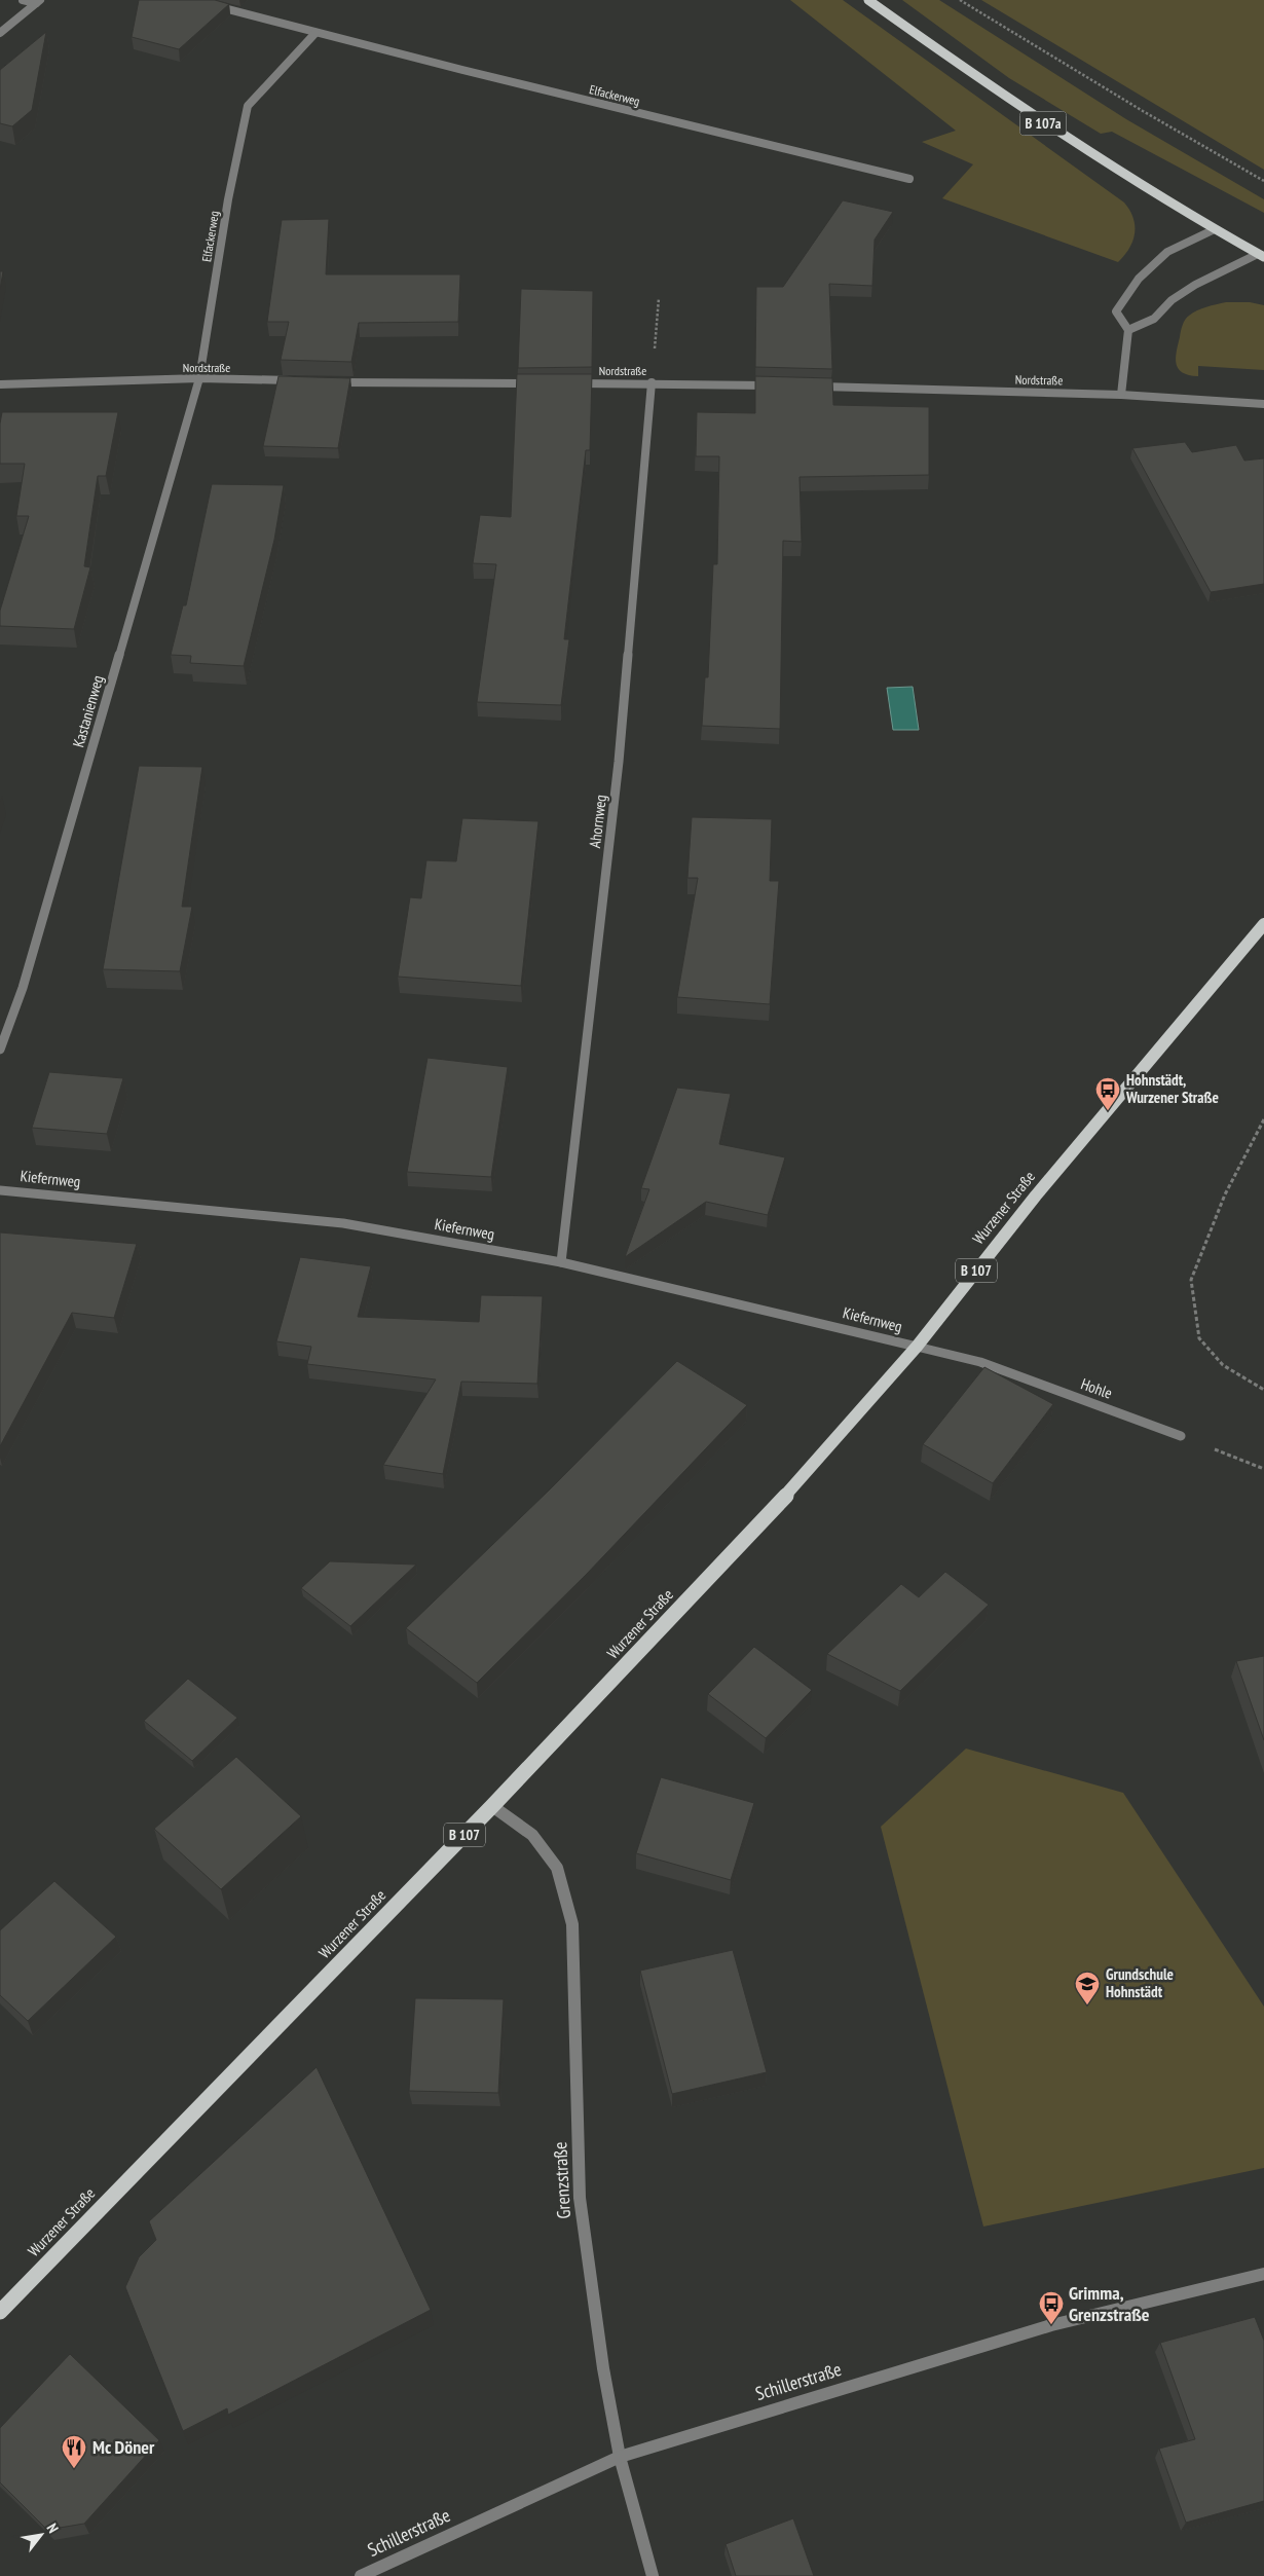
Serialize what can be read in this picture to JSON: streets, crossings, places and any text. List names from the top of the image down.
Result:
{
  "streets": {
    "main road": ["B 107a", "Wurzener Straße", "B 107"],
    "street": [
      "Elfackerweg",
      "Nordstraße",
      "Kastanienweg",
      "Ahornweg",
      "Kiefernweg",
      "Hohle",
      "Grenzstraße",
      "Schillerstraße"
    ]
  },
  "crossings": [
    ["Elfackerweg", "Nordstraße"],
    ["Elfackerweg", "Kastanienweg"],
    ["Nordstraße", "Kastanienweg"],
    ["Nordstraße", "Ahornweg"],
    ["Ahornweg", "Kiefernweg"],
    ["Kiefernweg", "Wurzener Straße"],
    ["Kiefernweg", "Hohle"],
    ["Wurzener Straße", "Hohle"],
    ["Wurzener Straße", "Grenzstraße"],
    ["Grenzstraße", "Schillerstraße"]
  ],
  "places": {
    "bus stop": ["Hohnstädt, Wurzener Straße", "Grimma, Grenzstraße"],
    "school or university": ["Grundschule Hohnstädt"],
    "restaurant": ["Mc Döner"]
  },
  "north": "top right"
}
